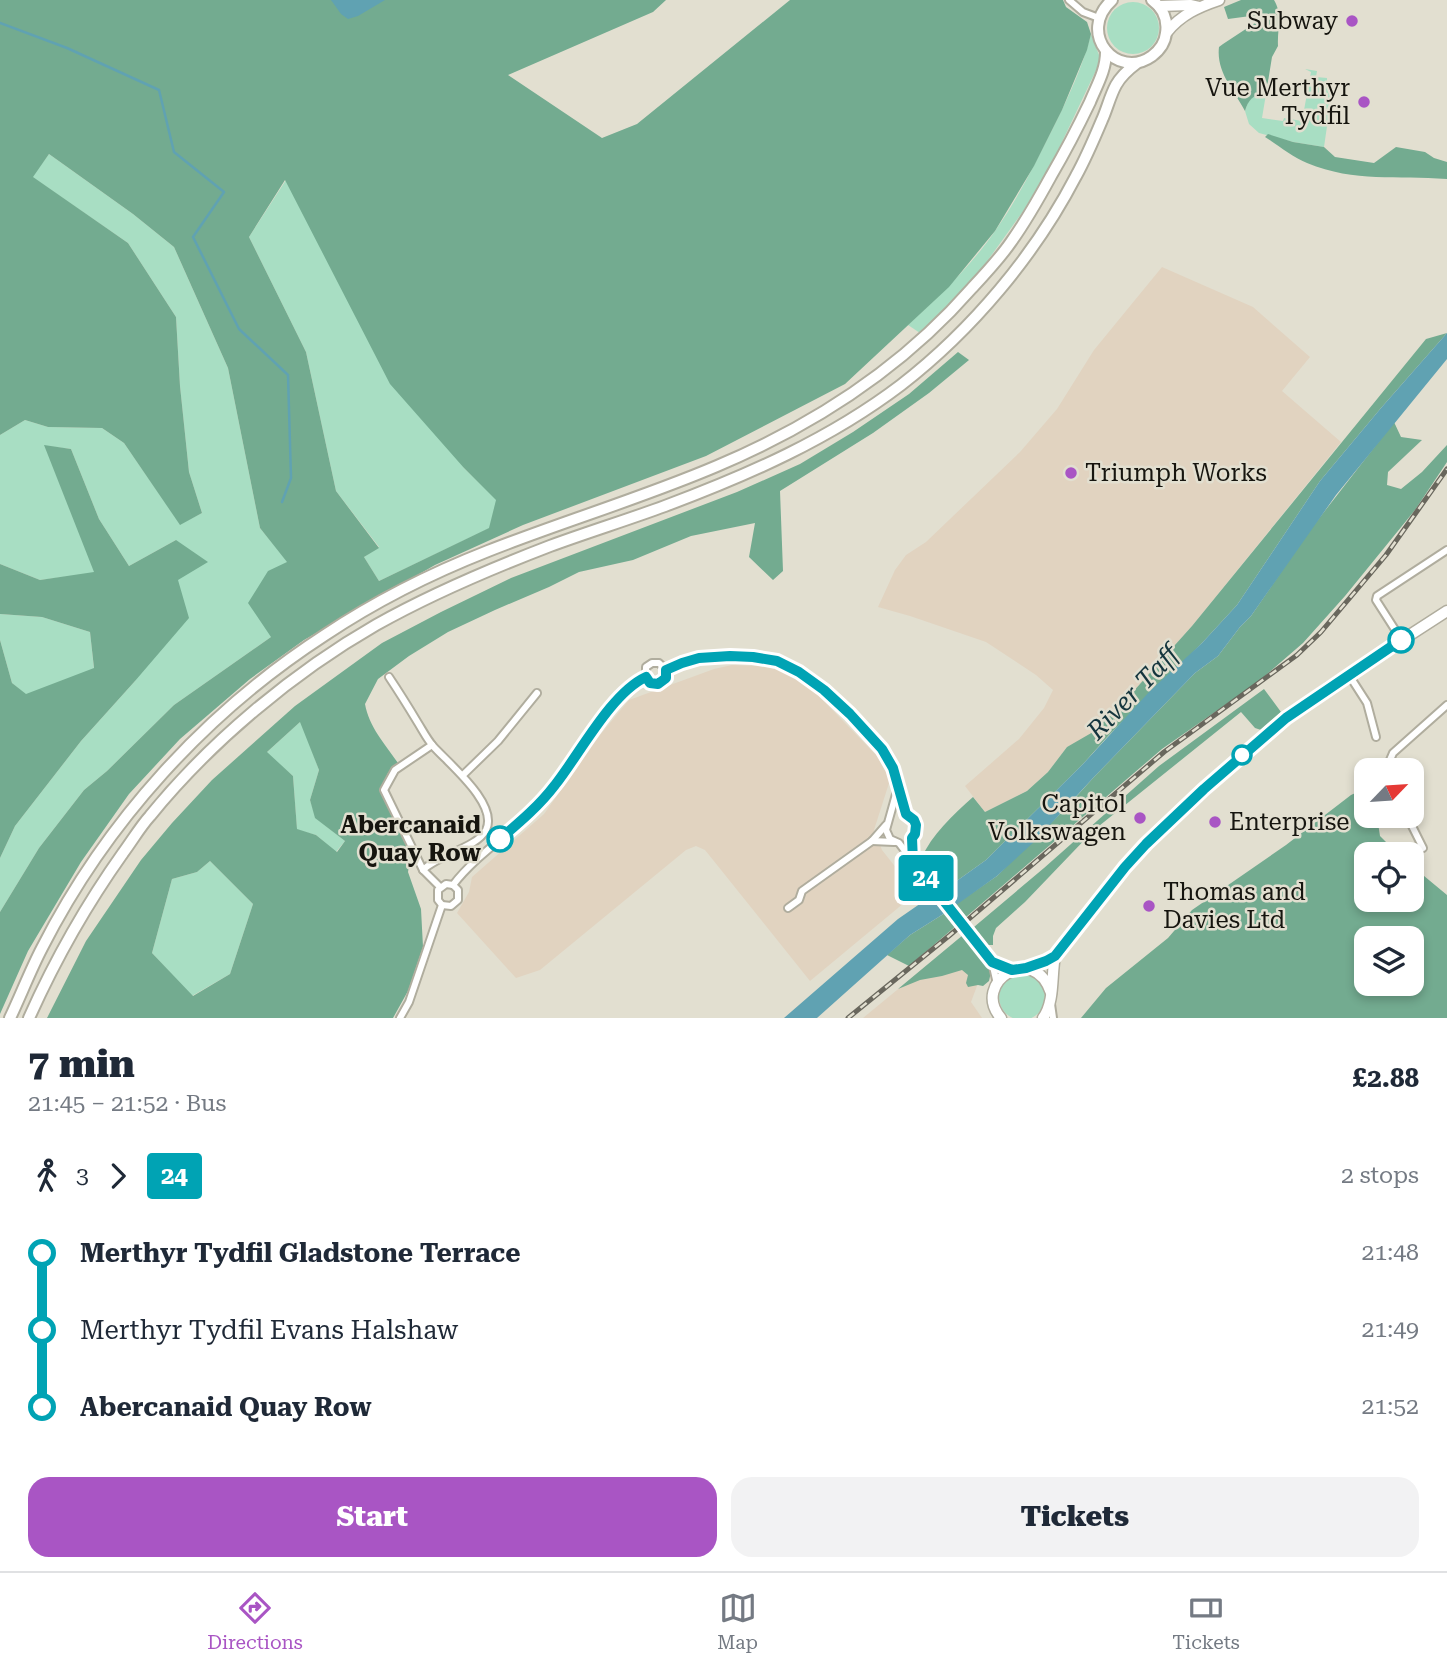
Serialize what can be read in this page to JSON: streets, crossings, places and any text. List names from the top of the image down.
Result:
{
  "water": ["River Taff"],
  "places": [
    "Subway",
    "Vue Merthyr Tydfil",
    "Triumph Works",
    "Capitol Volkswagen",
    "Enterprise",
    "Abercanaid Quay Row",
    "Thomas and Davies Ltd"
  ],
  "lines": ["bus line 24"],
  "north": "top right",
  "page": {
    "on_map": "24",
    "heading": ["7 min", "21:45 – 21:52 · Bus", "£2.88"],
    "legs": ["3", "24", "2 stops"],
    "list": [
      {
        "name": "Merthyr Tydfil Gladstone Terrace",
        "value": "21:48"
      },
      {
        "name": "Merthyr Tydfil Evans Halshaw",
        "value": "21:49"
      },
      {
        "name": "Abercanaid Quay Row",
        "value": "21:52"
      }
    ],
    "buttons": ["Start", "Tickets"],
    "tabs": ["Directions", "Map", "Tickets"]
  }
}
